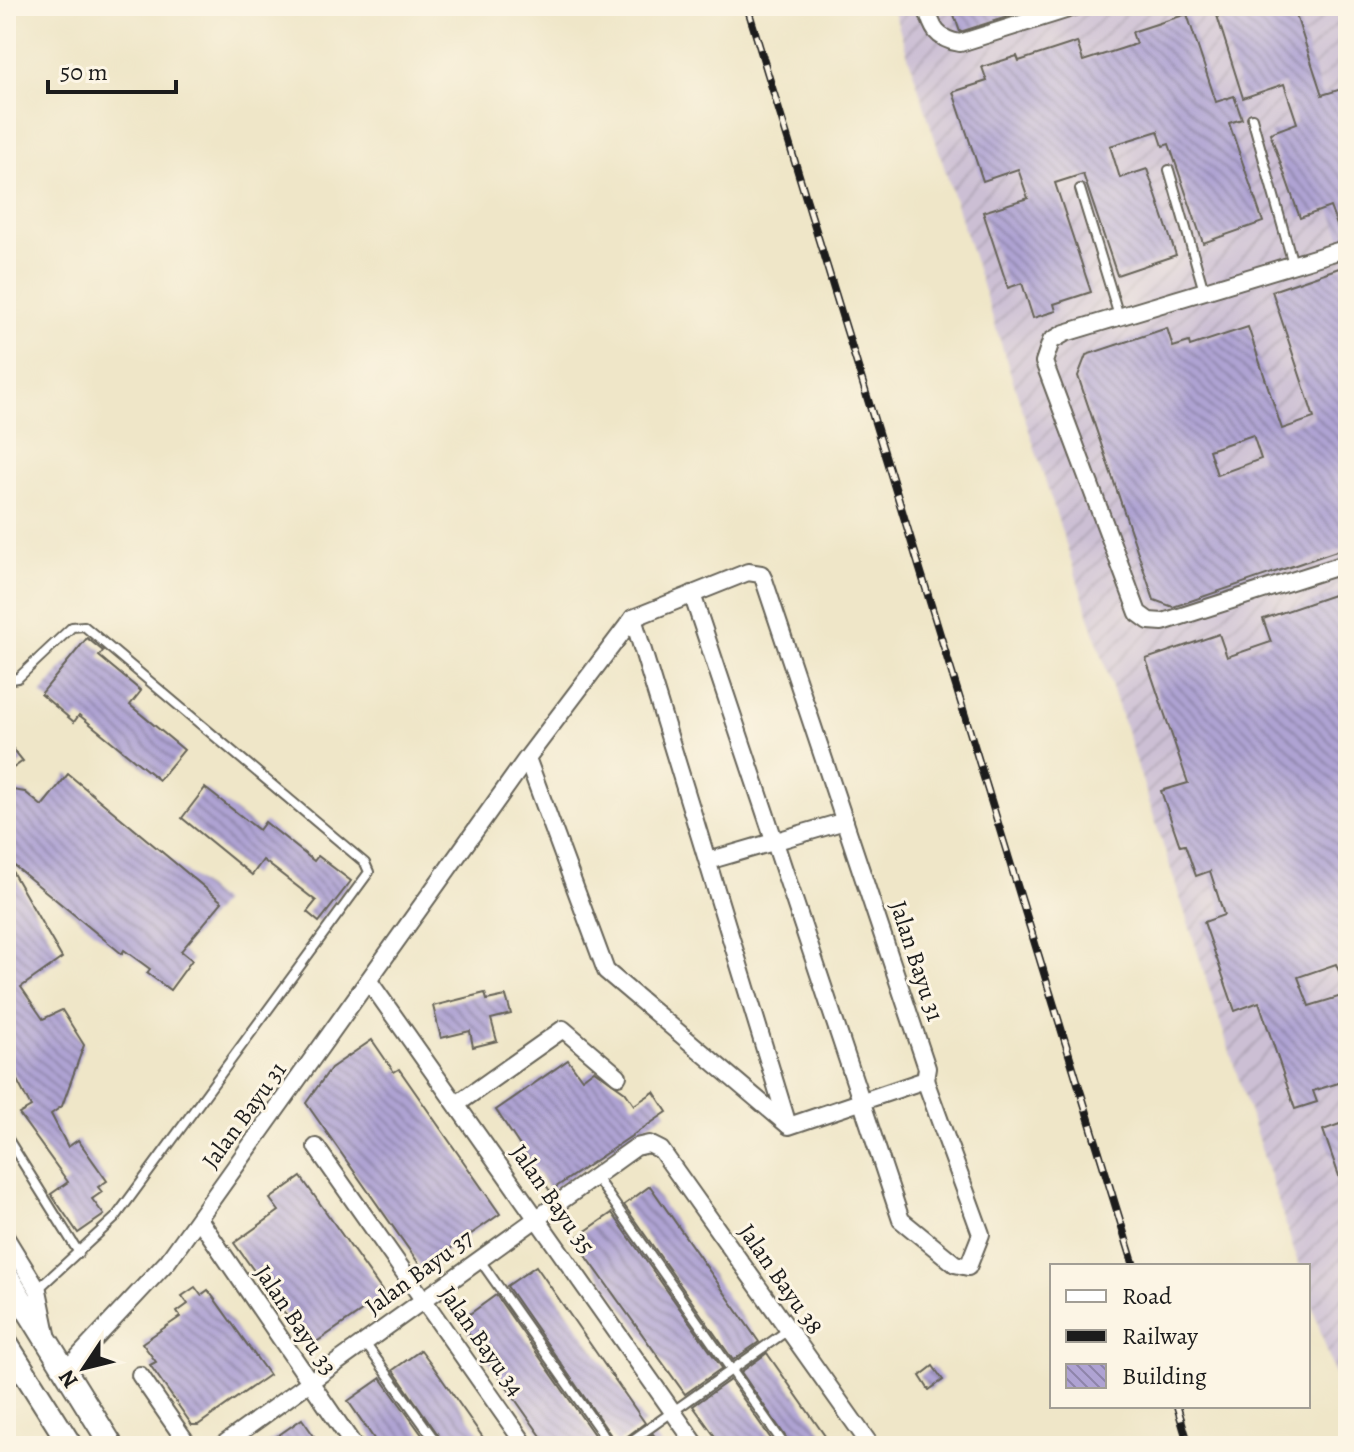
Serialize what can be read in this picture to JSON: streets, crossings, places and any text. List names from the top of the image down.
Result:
{
  "streets": {
    "street": [
      "Jalan Bayu 31",
      "Jalan Bayu 35",
      "Jalan Bayu 37",
      "Jalan Bayu 38",
      "Jalan Bayu 33",
      "Jalan Bayu 34"
    ]
  },
  "crossings": [
    ["Jalan Bayu 31", "Jalan Bayu 35"],
    ["Jalan Bayu 31", "Jalan Bayu 33"],
    ["Jalan Bayu 35", "Jalan Bayu 37"],
    ["Jalan Bayu 37", "Jalan Bayu 38"],
    ["Jalan Bayu 37", "Jalan Bayu 33"],
    ["Jalan Bayu 37", "Jalan Bayu 34"]
  ],
  "legend": ["Road", "Railway", "Building"],
  "scale_bar": "50 m",
  "north": "bottom left"
}
